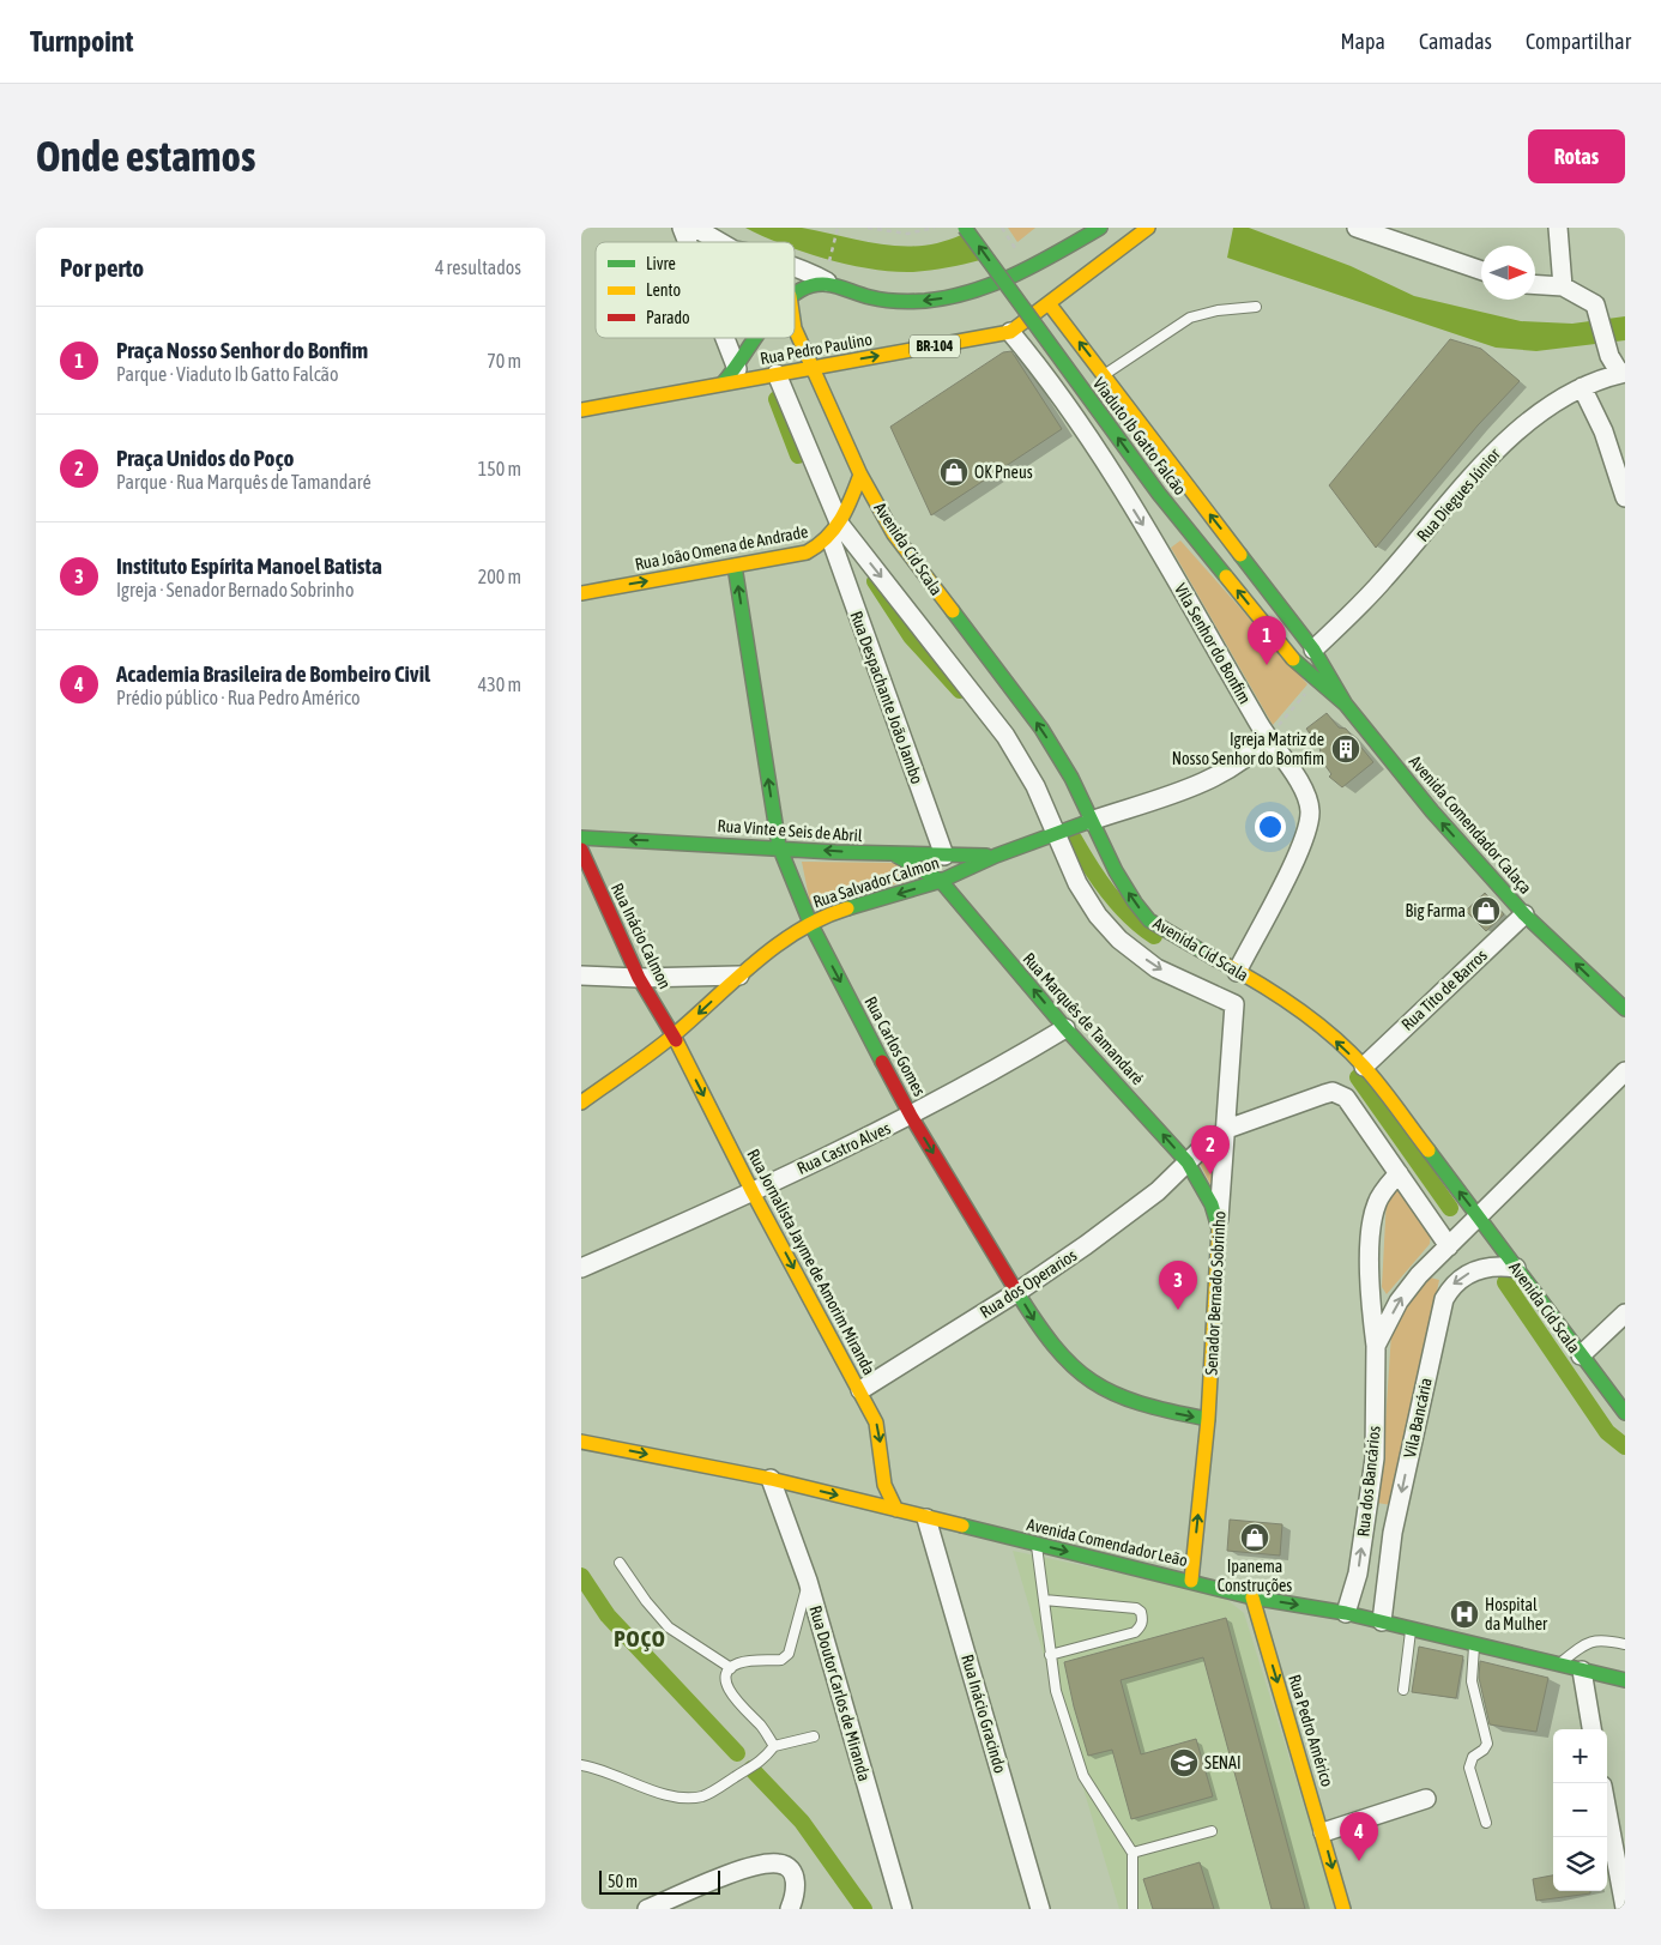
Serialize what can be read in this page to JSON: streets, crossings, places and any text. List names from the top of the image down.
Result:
{
  "streets": {
    "main road": [
      "BR-104",
      "Rua Pedro Paulino",
      "Viaduto Ib Gatto Falcão",
      "Rua João Omena de Andrade",
      "Avenida Cid Scala",
      "Avenida Comendador Calaça",
      "Rua Vinte e Seis de Abril",
      "Rua Salvador Calmon",
      "Rua Inácio Calmon",
      "Rua Marquês de Tamandaré",
      "Rua Carlos Gomes",
      "Rua Jornalista Jayme de Amorim Miranda",
      "Senador Bernado Sobrinho",
      "Avenida Comendador Leão",
      "Rua Pedro Américo"
    ],
    "street": [
      "Rua Diegues Júnior",
      "Vila Senhor do Bonfim",
      "Rua Despachante João Jambo",
      "Rua Tito de Barros",
      "Rua Castro Alves",
      "Rua dos Operarios",
      "Vila Bancária",
      "Rua dos Bancários",
      "Rua Doutor Carlos de Miranda",
      "Rua Inácio Gracindo"
    ]
  },
  "crossings": [
    ["BR-104", "Rua Pedro Paulino"],
    ["Rua Pedro Paulino", "Avenida Cid Scala"],
    ["Rua Pedro Paulino", "Vila Senhor do Bonfim"],
    ["Viaduto Ib Gatto Falcão", "Avenida Comendador Calaça"],
    ["Rua João Omena de Andrade", "Avenida Cid Scala"],
    ["Rua João Omena de Andrade", "Rua Despachante João Jambo"],
    ["Rua João Omena de Andrade", "Rua Carlos Gomes"],
    ["Avenida Cid Scala", "Vila Senhor do Bonfim"],
    ["Avenida Cid Scala", "Rua Despachante João Jambo"],
    ["Avenida Cid Scala", "Rua Salvador Calmon"],
    ["Avenida Cid Scala", "Rua Tito de Barros"],
    ["Avenida Cid Scala", "Senador Bernado Sobrinho"],
    ["Avenida Cid Scala", "Vila Bancária"],
    ["Avenida Cid Scala", "Rua dos Bancários"],
    ["Rua Despachante João Jambo", "Rua Vinte e Seis de Abril"],
    ["Avenida Comendador Calaça", "Rua Tito de Barros"],
    ["Rua Vinte e Seis de Abril", "Rua Salvador Calmon"],
    ["Rua Vinte e Seis de Abril", "Rua Marquês de Tamandaré"],
    ["Rua Vinte e Seis de Abril", "Rua Carlos Gomes"],
    ["Rua Salvador Calmon", "Rua Inácio Calmon"],
    ["Rua Salvador Calmon", "Rua Marquês de Tamandaré"],
    ["Rua Salvador Calmon", "Rua Carlos Gomes"],
    ["Rua Salvador Calmon", "Rua Jornalista Jayme de Amorim Miranda"],
    ["Rua Inácio Calmon", "Rua Jornalista Jayme de Amorim Miranda"],
    ["Rua Marquês de Tamandaré", "Rua Castro Alves"],
    ["Rua Marquês de Tamandaré", "Rua dos Operarios"],
    ["Rua Marquês de Tamandaré", "Senador Bernado Sobrinho"],
    ["Rua Carlos Gomes", "Rua Castro Alves"],
    ["Rua Carlos Gomes", "Rua dos Operarios"],
    ["Rua Carlos Gomes", "Senador Bernado Sobrinho"],
    ["Rua Castro Alves", "Rua Jornalista Jayme de Amorim Miranda"],
    ["Rua Jornalista Jayme de Amorim Miranda", "Rua dos Operarios"],
    ["Rua Jornalista Jayme de Amorim Miranda", "Avenida Comendador Leão"],
    ["Senador Bernado Sobrinho", "Avenida Comendador Leão"],
    ["Vila Bancária", "Avenida Comendador Leão"],
    ["Rua dos Bancários", "Avenida Comendador Leão"],
    ["Avenida Comendador Leão", "Rua Doutor Carlos de Miranda"],
    ["Avenida Comendador Leão", "Rua Inácio Gracindo"],
    ["Avenida Comendador Leão", "Rua Pedro Américo"]
  ],
  "one_way": [
    "Rua João Omena de Andrade",
    "Vila Senhor do Bonfim",
    "Avenida Comendador Calaça",
    "Rua Vinte e Seis de Abril",
    "Rua Salvador Calmon",
    "Rua Marquês de Tamandaré",
    "Rua Jornalista Jayme de Amorim Miranda",
    "Vila Bancária",
    "Avenida Comendador Leão",
    "Rua Pedro Américo"
  ],
  "districts": ["POÇO"],
  "places": {
    "shop": ["OK Pneus", "Big Farma", "Ipanema Construções"],
    "building": ["Igreja Matriz de Nosso Senhor do Bomfim"],
    "hospital": ["Hospital da Mulher"],
    "school or university": ["SENAI"]
  },
  "legend": ["Livre", "Lento", "Parado"],
  "scale_bar": "50 m",
  "north": "right",
  "page": {
    "header": "Turnpoint",
    "nav": ["Mapa", "Camadas", "Compartilhar"],
    "buttons": "Rotas",
    "title": "Onde estamos",
    "heading": ["Por perto", "4 resultados"],
    "list": [
      {
        "mark": "1",
        "name": "Praça Nosso Senhor do Bonfim",
        "note": "Parque · Viaduto Ib Gatto Falcão",
        "value": "70 m"
      },
      {
        "mark": "2",
        "name": "Praça Unidos do Poço",
        "note": "Parque · Rua Marquês de Tamandaré",
        "value": "150 m"
      },
      {
        "mark": "3",
        "name": "Instituto Espírita Manoel Batista",
        "note": "Igreja · Senador Bernado Sobrinho",
        "value": "200 m"
      },
      {
        "mark": "4",
        "name": "Academia Brasileira de Bombeiro Civil",
        "note": "Prédio público · Rua Pedro Américo",
        "value": "430 m"
      }
    ],
    "pins": [
      "1",
      "2",
      "3",
      "4"
    ],
    "map_buttons": ["+", "−"],
    "scale": "50 m"
  }
}
